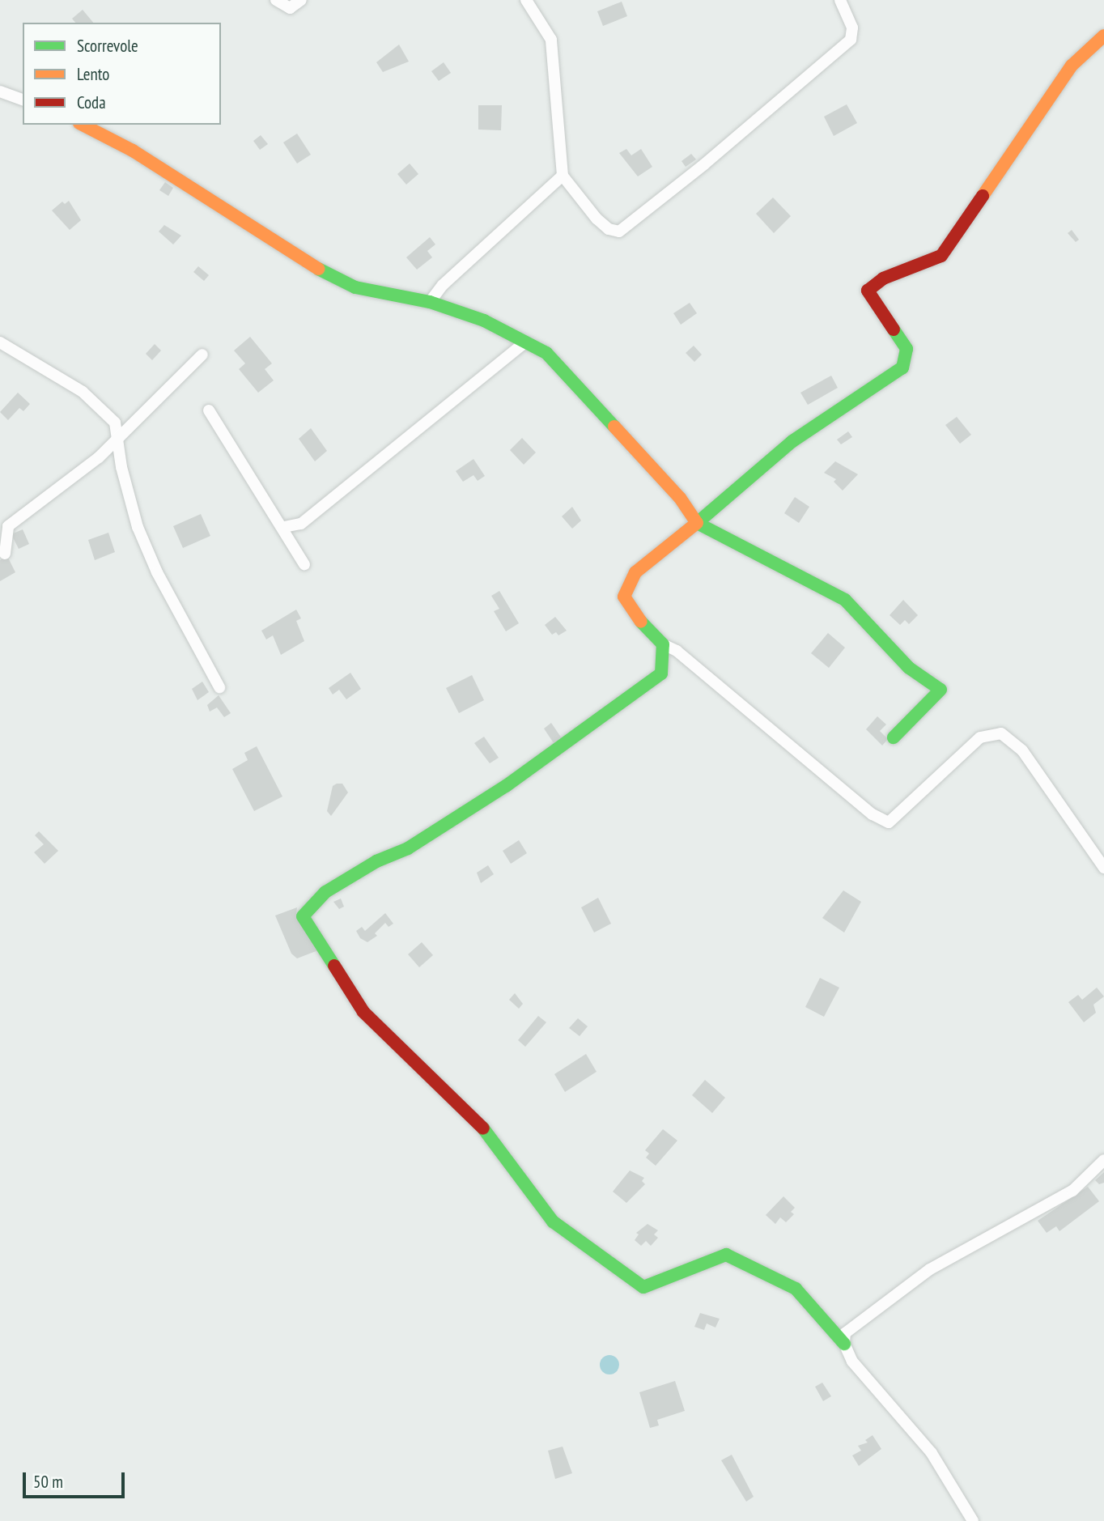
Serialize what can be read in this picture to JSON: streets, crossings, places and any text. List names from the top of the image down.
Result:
{
  "legend": ["Scorrevole", "Lento", "Coda"],
  "scale_bar": "50 m"
}
